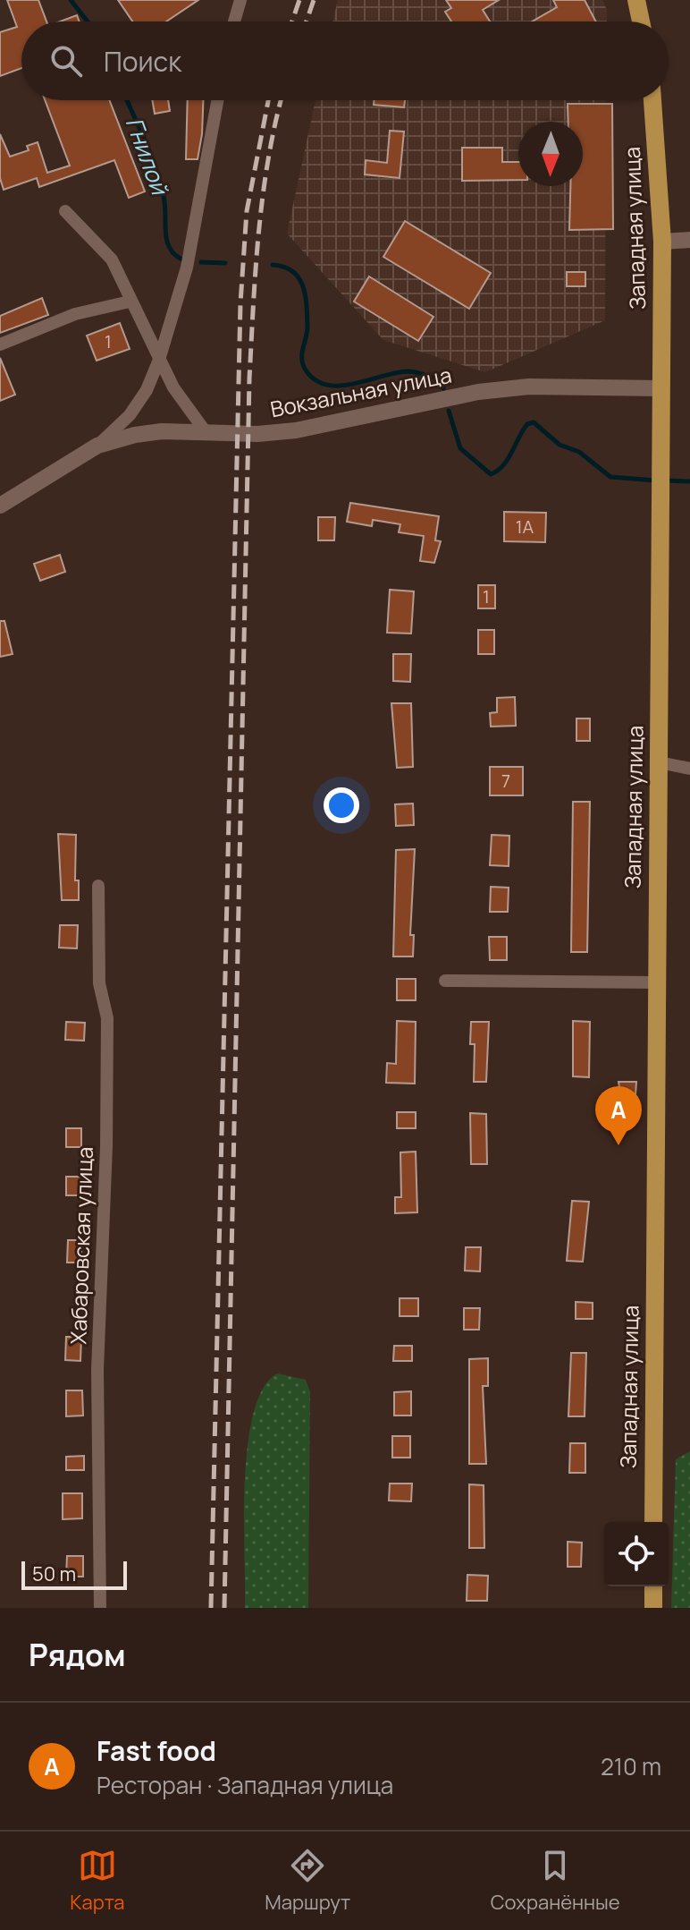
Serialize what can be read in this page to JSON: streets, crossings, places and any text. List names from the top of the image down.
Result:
{
  "streets": {
    "main road": ["Западная улица", "Вокзальная улица"],
    "street": ["Хабаровская улица"]
  },
  "crossings": [
    ["Западная улица", "Вокзальная улица"]
  ],
  "water": ["Гнилой"],
  "house_numbers": [
    "1",
    "1А",
    "1",
    "7"
  ],
  "scale_bar": "50 m",
  "north": "bottom",
  "page": {
    "search": "Поиск",
    "pins": "A",
    "scale": "50 m",
    "heading": "Рядом",
    "list": [
      {
        "mark": "A",
        "name": "Fast food",
        "note": "Ресторан · Западная улица",
        "value": "210 m"
      }
    ],
    "nav": ["Карта", "Маршрут", "Сохранённые"]
  }
}
